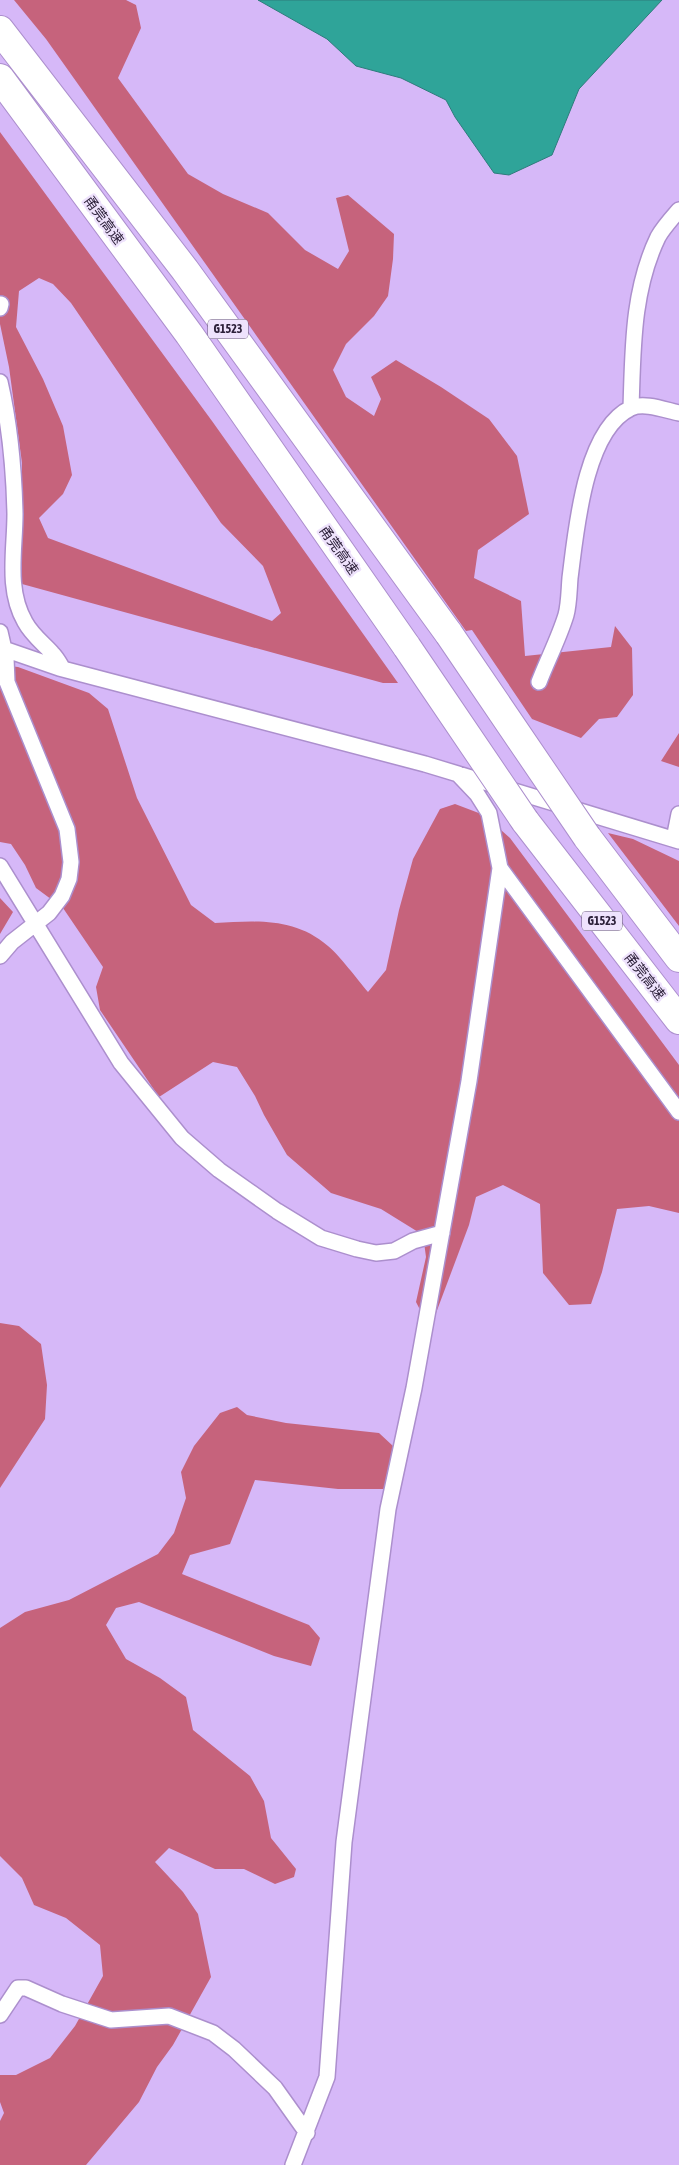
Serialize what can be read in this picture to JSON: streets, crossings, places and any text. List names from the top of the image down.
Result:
{
  "streets": {
    "highway": ["甬莞高速", "G1523"]
  }
}
